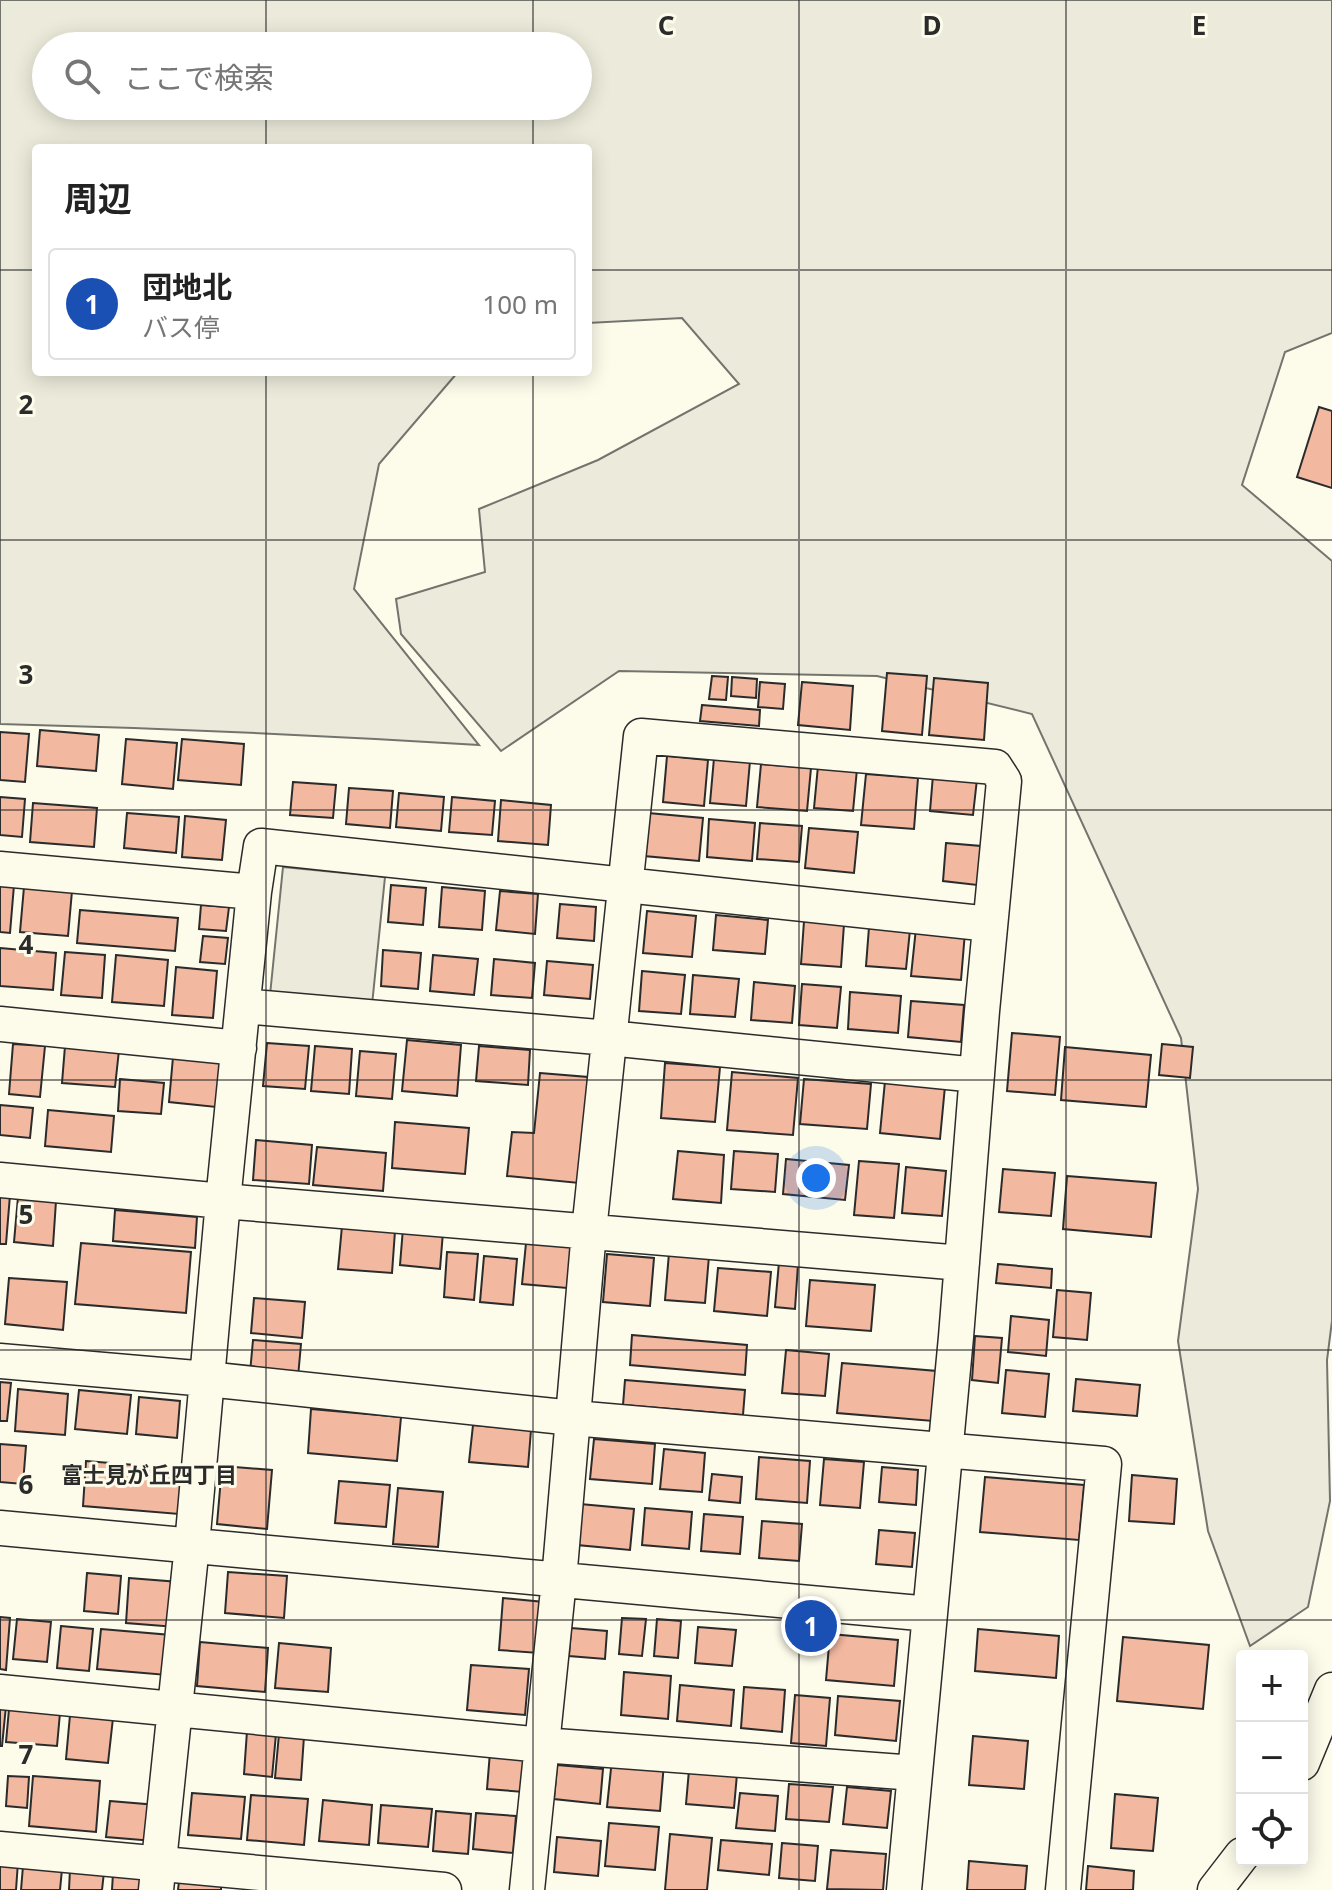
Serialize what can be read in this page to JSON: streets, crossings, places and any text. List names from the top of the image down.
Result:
{
  "districts": ["富士見が丘四丁目"],
  "page": {
    "search": "ここで検索",
    "heading": "周辺",
    "list": [
      {
        "mark": "1",
        "name": "団地北",
        "note": "バス停",
        "value": "100 m"
      }
    ],
    "pins": "1",
    "map_buttons": ["+", "−"]
  },
  "grid": {
    "columns": ["C", "D", "E"],
    "rows": [
      "2",
      "3",
      "4",
      "5",
      "6",
      "7"
    ]
  }
}
